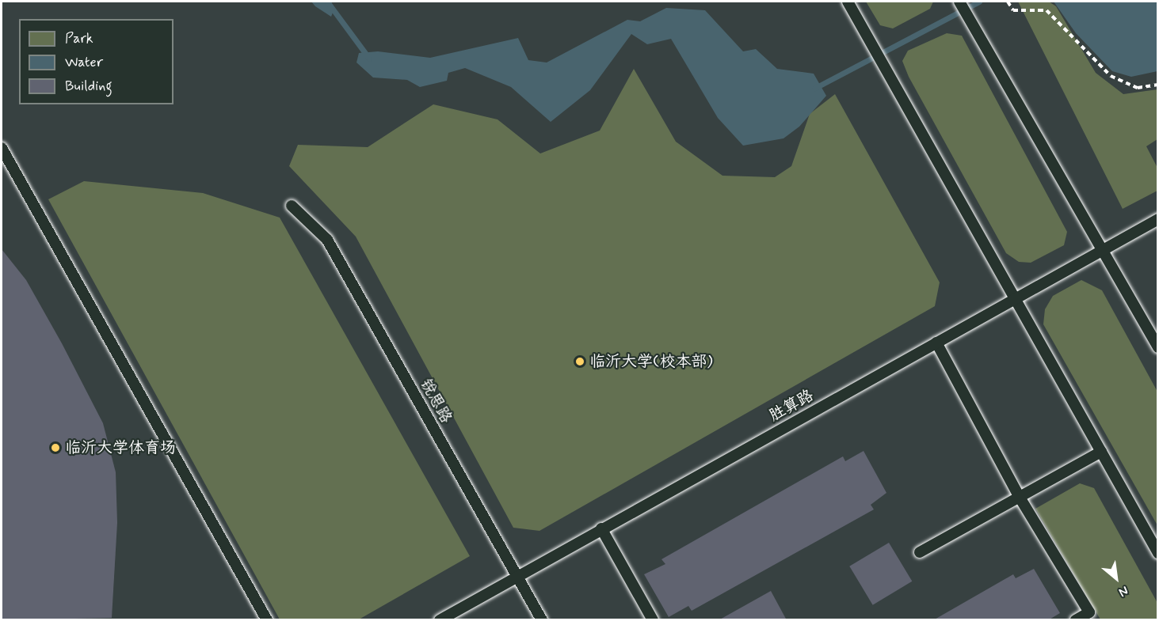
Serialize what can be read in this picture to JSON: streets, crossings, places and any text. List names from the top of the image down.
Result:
{
  "streets": {
    "lane": ["锐思路", "胜算路"]
  },
  "crossings": [
    ["锐思路", "胜算路"]
  ],
  "places": ["临沂大学(校本部)", "临沂大学体育场"],
  "legend": ["Park", "Water", "Building"],
  "north": "bottom right"
}
